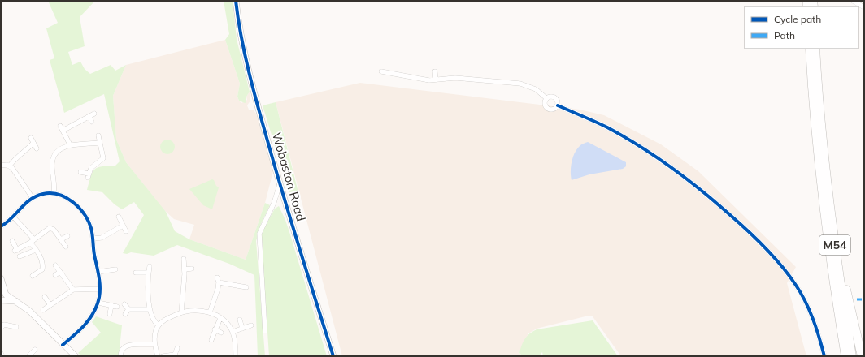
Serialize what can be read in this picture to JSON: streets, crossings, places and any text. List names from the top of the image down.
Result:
{
  "streets": {
    "highway": ["M54"],
    "street": ["Wobaston Road"]
  },
  "legend": ["Cycle path", "Path"]
}
